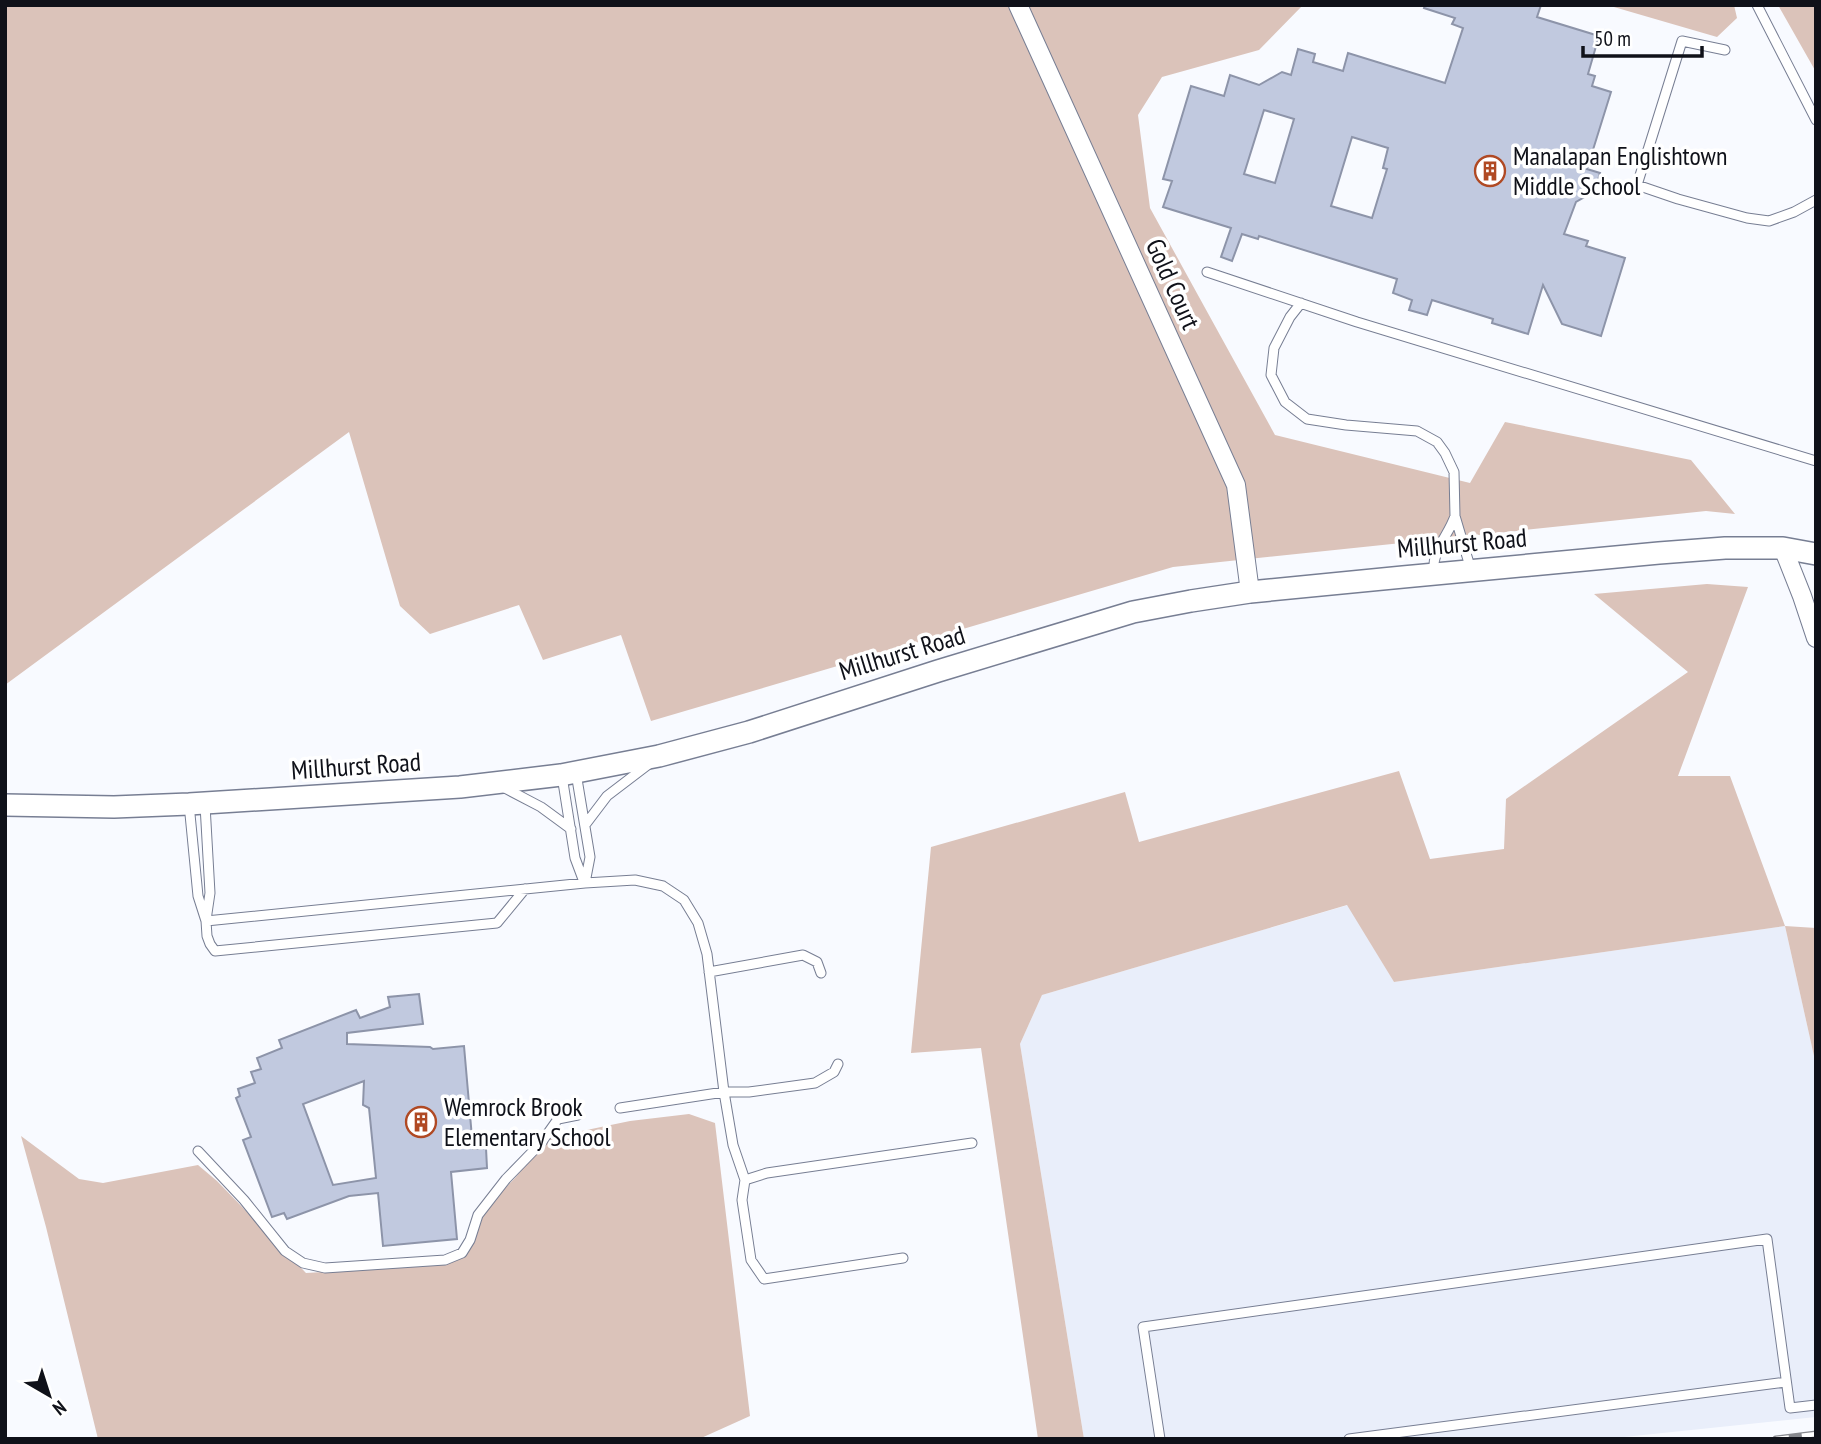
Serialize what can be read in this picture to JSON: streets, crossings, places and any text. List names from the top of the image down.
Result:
{
  "streets": {
    "street": ["Gold Court", "Millhurst Road"]
  },
  "crossings": [
    ["Gold Court", "Millhurst Road"]
  ],
  "places": {
    "building": ["Manalapan Englishtown Middle School", "Wemrock Brook Elementary School"]
  },
  "scale_bar": "50 m",
  "north": "bottom right"
}
